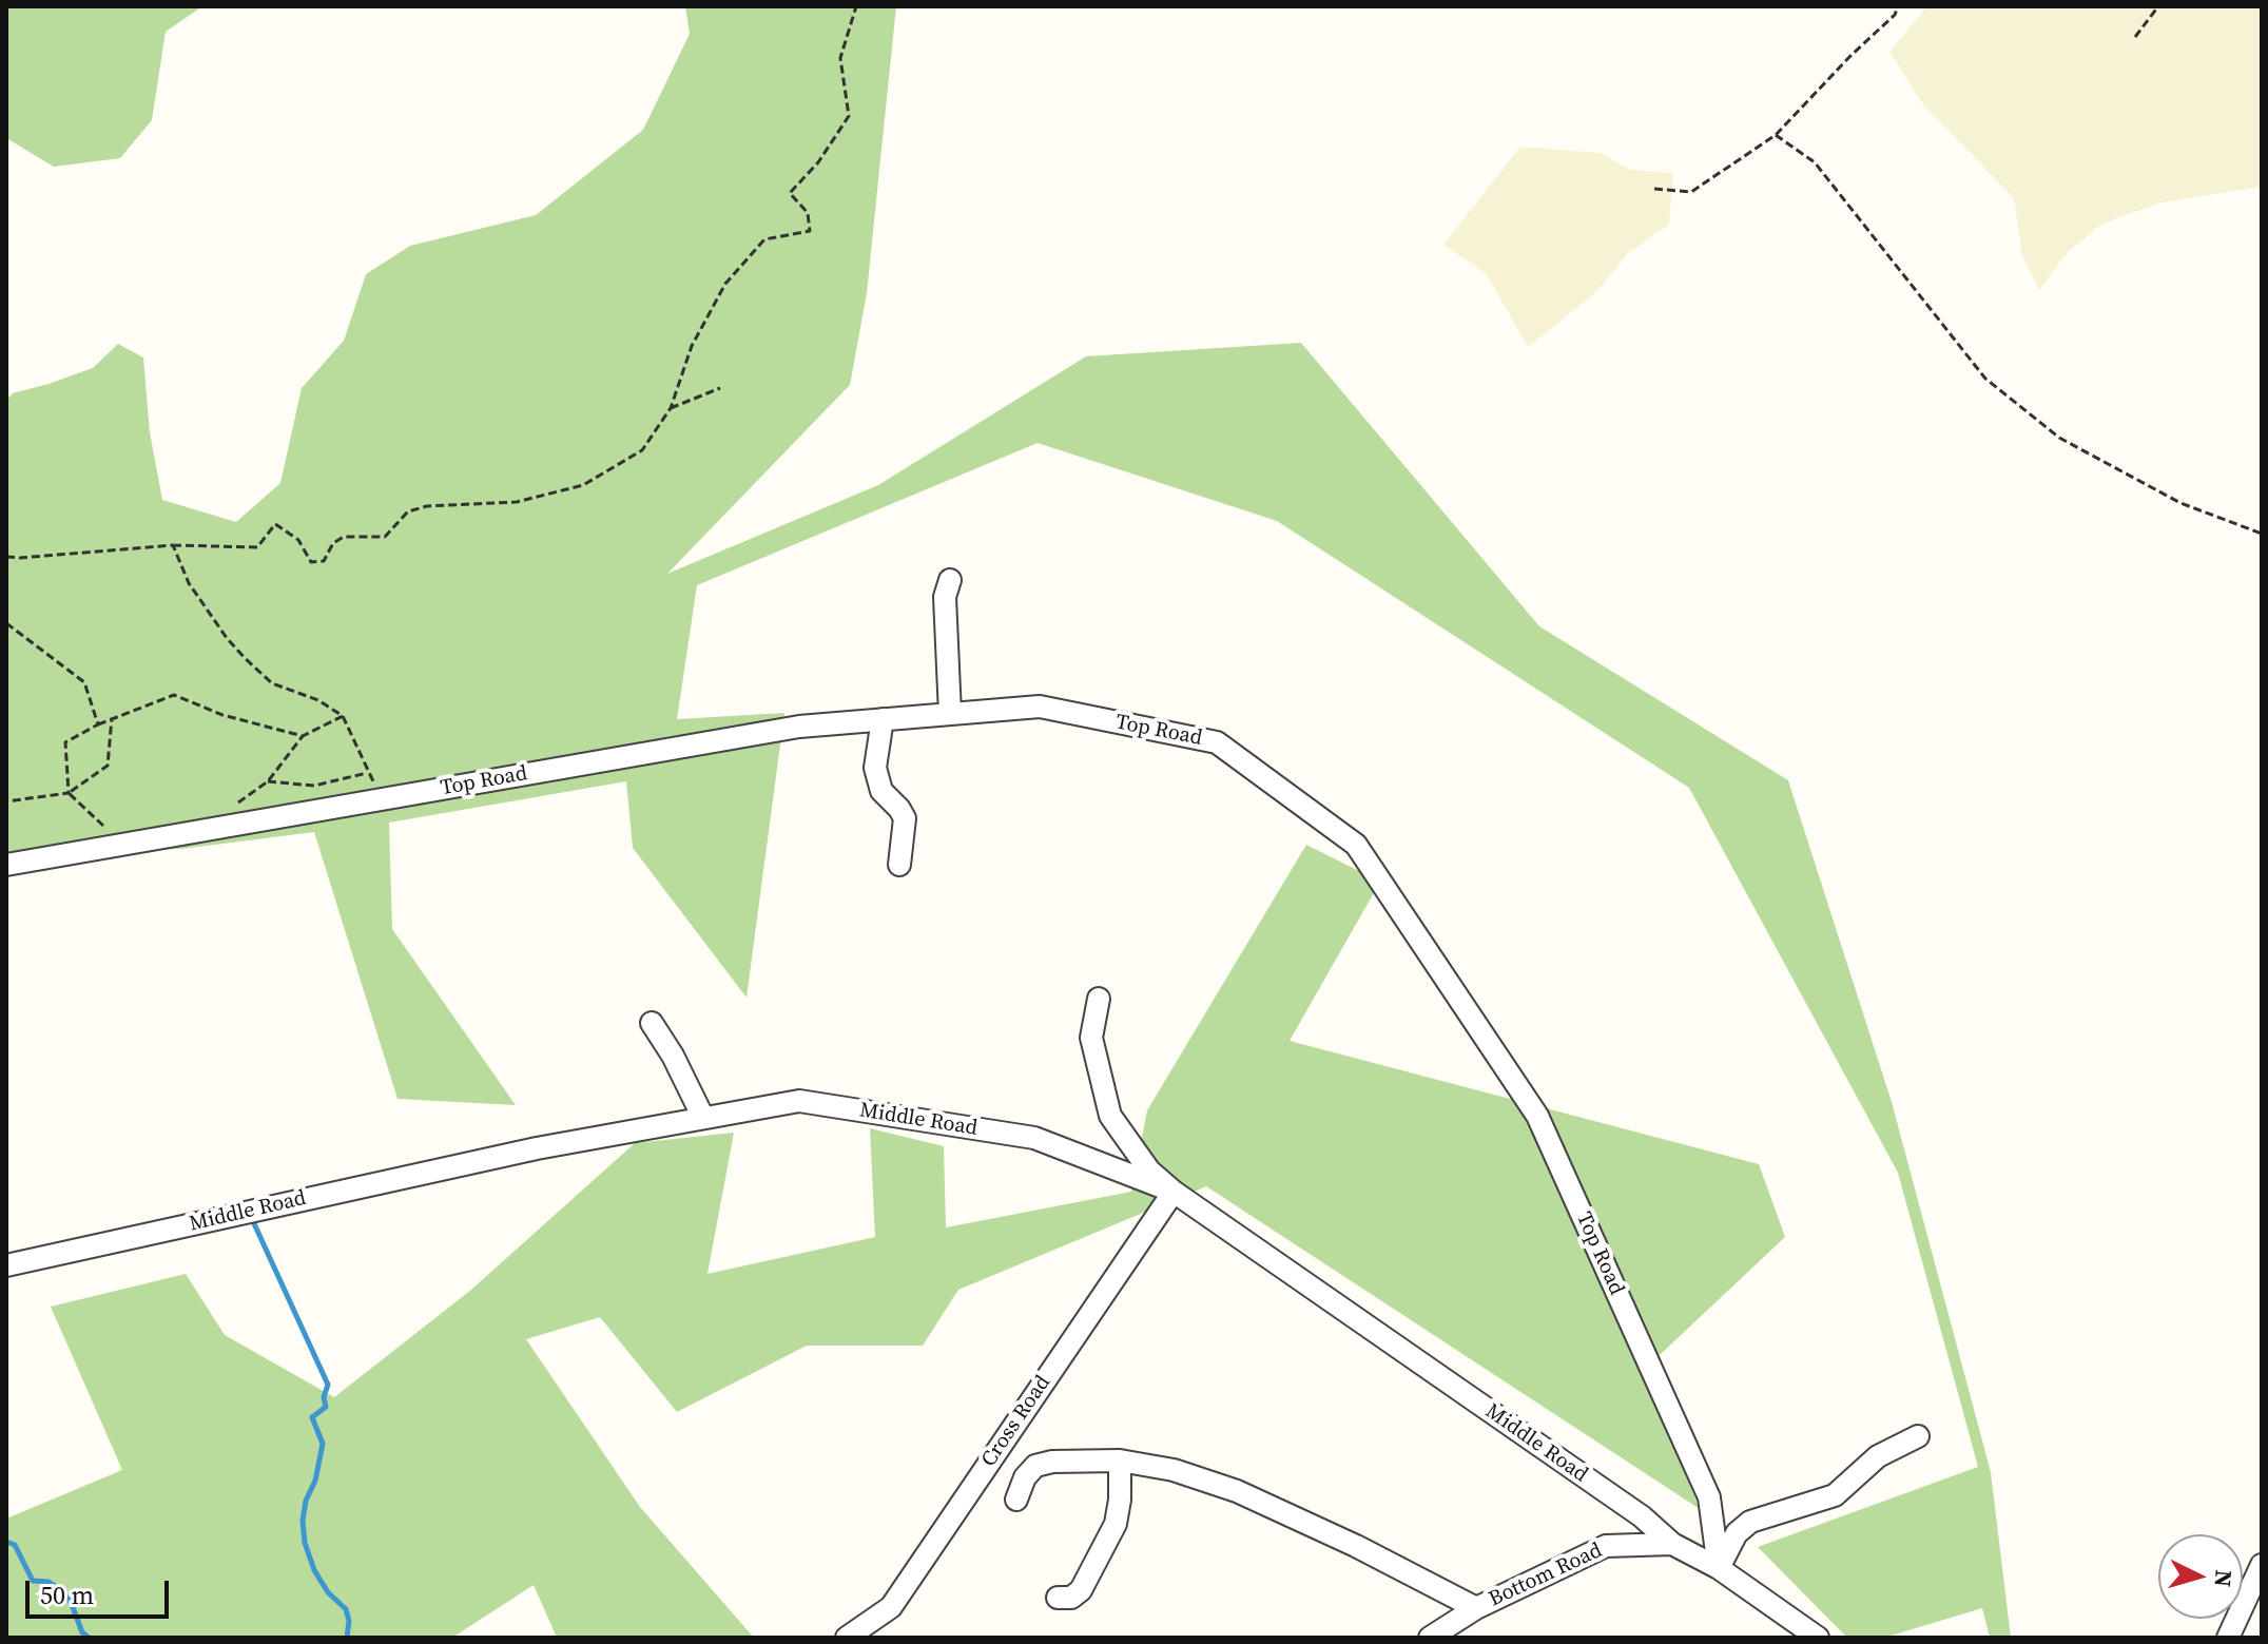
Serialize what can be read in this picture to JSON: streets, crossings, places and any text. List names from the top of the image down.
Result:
{
  "streets": {
    "street": [
      "Top Road",
      "Middle Road",
      "Cross Road",
      "Bottom Road"
    ]
  },
  "crossings": [
    ["Top Road", "Middle Road"],
    ["Middle Road", "Cross Road"],
    ["Middle Road", "Bottom Road"]
  ],
  "scale_bar": "50 m",
  "north": "right"
}
